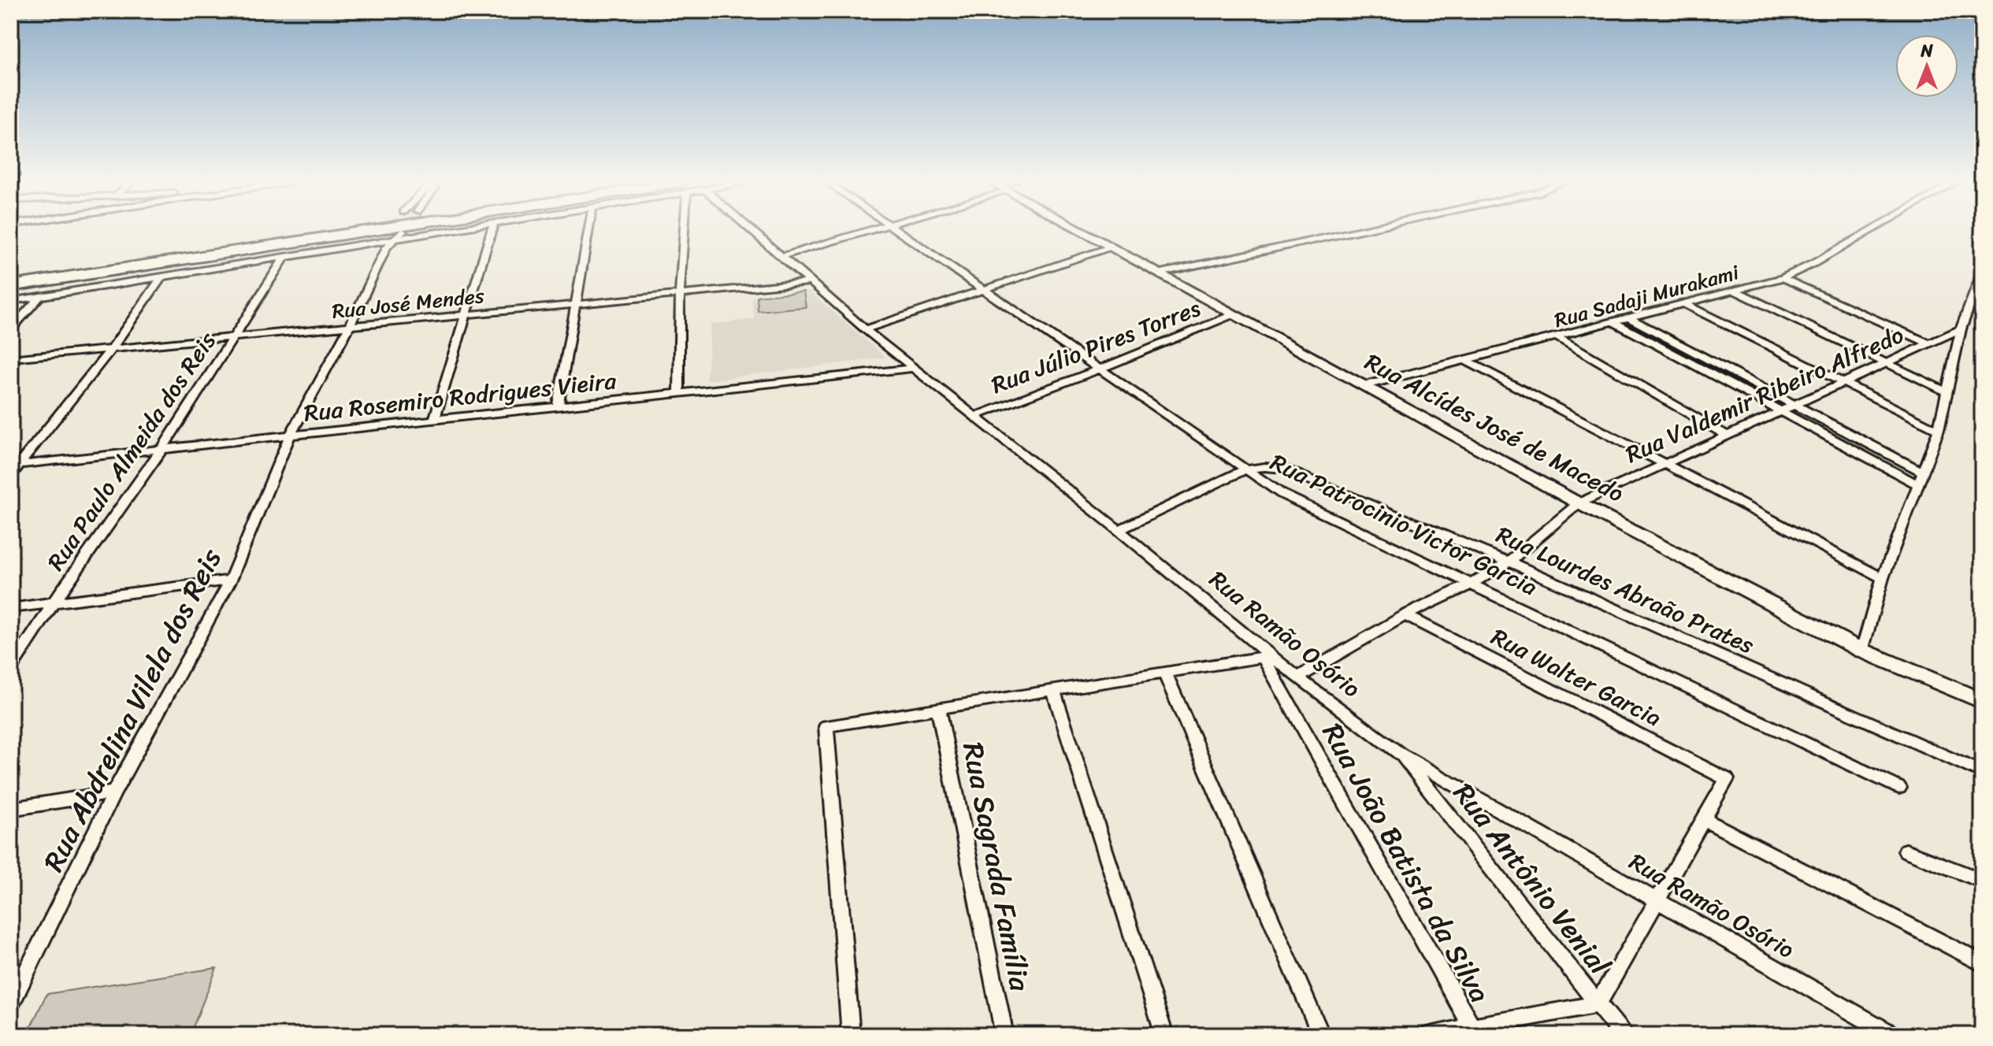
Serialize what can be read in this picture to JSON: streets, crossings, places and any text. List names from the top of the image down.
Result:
{
  "streets": {
    "street": [
      "Rua Sadaji Murakami",
      "Rua José Mendes",
      "Rua Júlio Pires Torres",
      "Rua Valdemir Ribeiro Alfredo",
      "Rua Rosemiro Rodrigues Vieira",
      "Rua Alcídes José de Macedo",
      "Rua Paulo Almeida dos Reis",
      "Rua Patrocinio Victor Garcia",
      "Rua Lourdes Abraão Prates",
      "Rua Ramão Osório",
      "Rua Walter Garcia",
      "Rua Abdrelina Vilela dos Reis",
      "Rua João Batista da Silva",
      "Rua Sagrada Família",
      "Rua Antônio Venial"
    ]
  },
  "crossings": [
    ["Rua Sadaji Murakami", "Rua Alcídes José de Macedo"],
    ["Rua José Mendes", "Rua Paulo Almeida dos Reis"],
    ["Rua José Mendes", "Rua Ramão Osório"],
    ["Rua José Mendes", "Rua Abdrelina Vilela dos Reis"],
    ["Rua Júlio Pires Torres", "Rua Alcídes José de Macedo"],
    ["Rua Júlio Pires Torres", "Rua Patrocinio Victor Garcia"],
    ["Rua Júlio Pires Torres", "Rua Ramão Osório"],
    ["Rua Valdemir Ribeiro Alfredo", "Rua Alcídes José de Macedo"],
    ["Rua Valdemir Ribeiro Alfredo", "Rua Patrocinio Victor Garcia"],
    ["Rua Valdemir Ribeiro Alfredo", "Rua Lourdes Abraão Prates"],
    ["Rua Valdemir Ribeiro Alfredo", "Rua Ramão Osório"],
    ["Rua Valdemir Ribeiro Alfredo", "Rua Walter Garcia"],
    ["Rua Rosemiro Rodrigues Vieira", "Rua Paulo Almeida dos Reis"],
    ["Rua Rosemiro Rodrigues Vieira", "Rua Ramão Osório"],
    ["Rua Rosemiro Rodrigues Vieira", "Rua Abdrelina Vilela dos Reis"],
    ["Rua Patrocinio Victor Garcia", "Rua Lourdes Abraão Prates"],
    ["Rua Ramão Osório", "Rua João Batista da Silva"],
    ["Rua Ramão Osório", "Rua Antônio Venial"]
  ],
  "north": "top"
}
